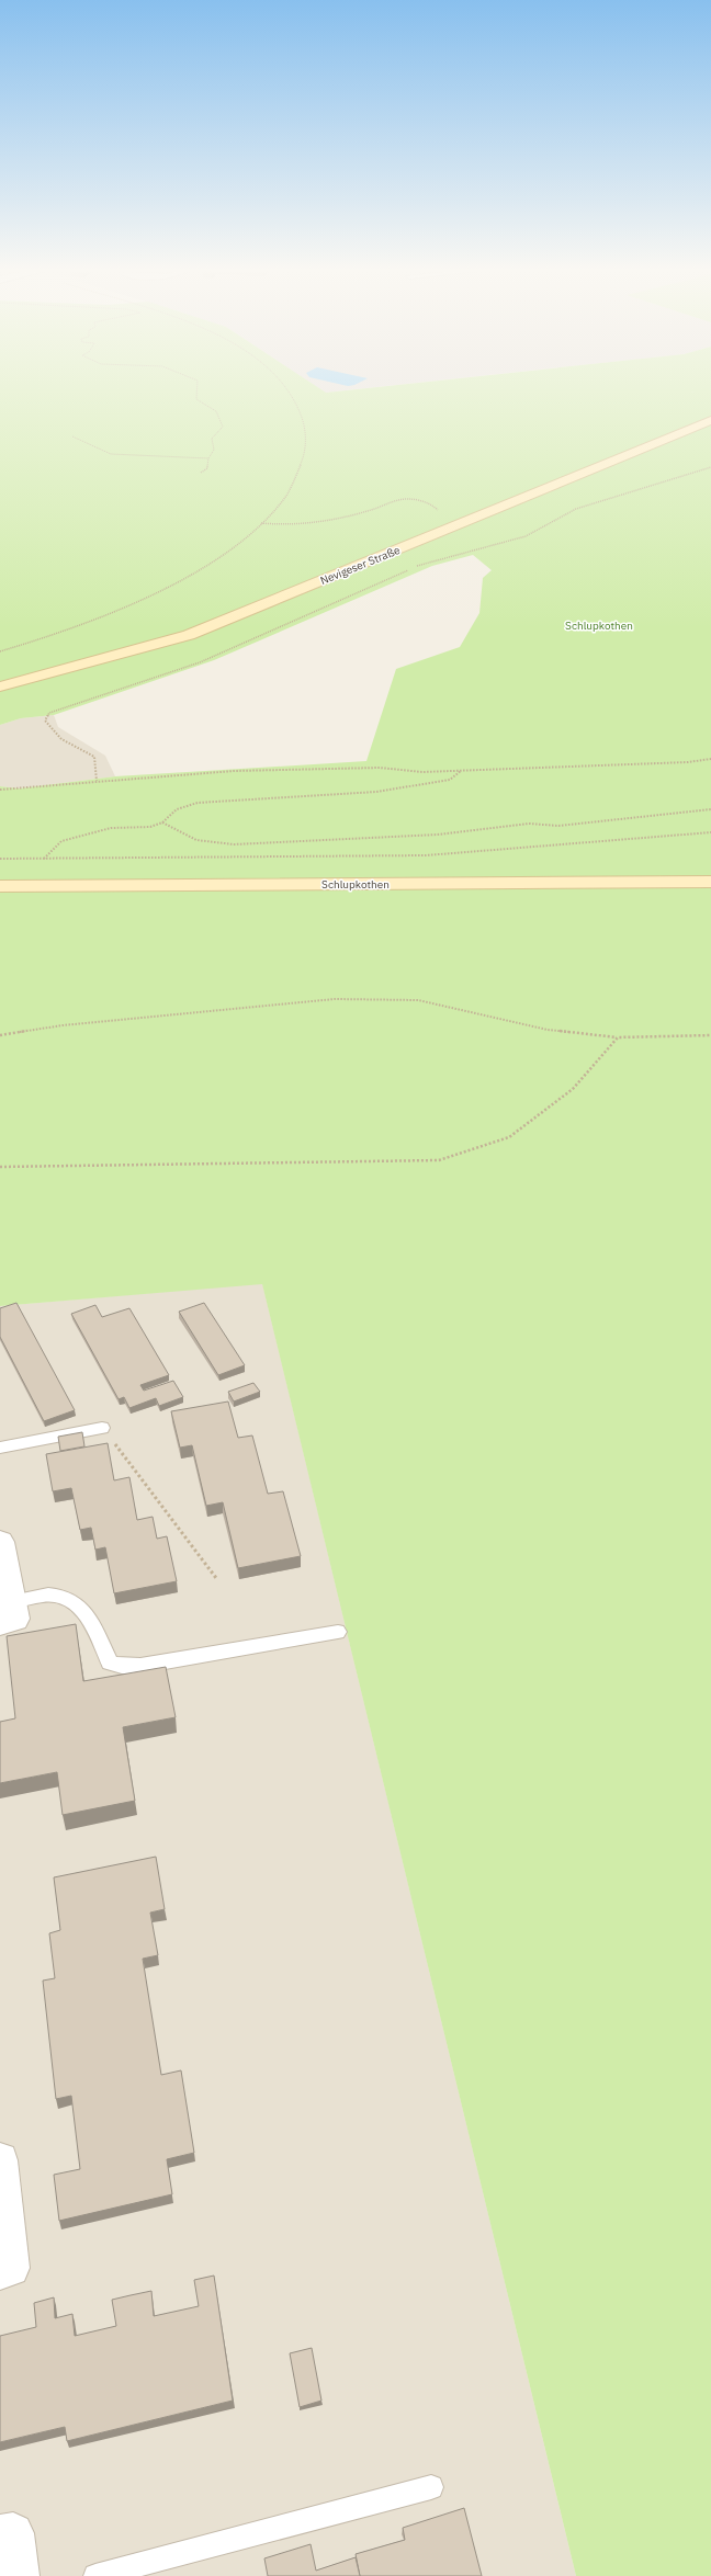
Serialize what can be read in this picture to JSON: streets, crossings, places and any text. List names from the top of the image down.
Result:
{
  "streets": {
    "main road": ["Nevigeser Straße", "Schlupkothen"]
  },
  "parks": ["Schlupkothen"]
}
